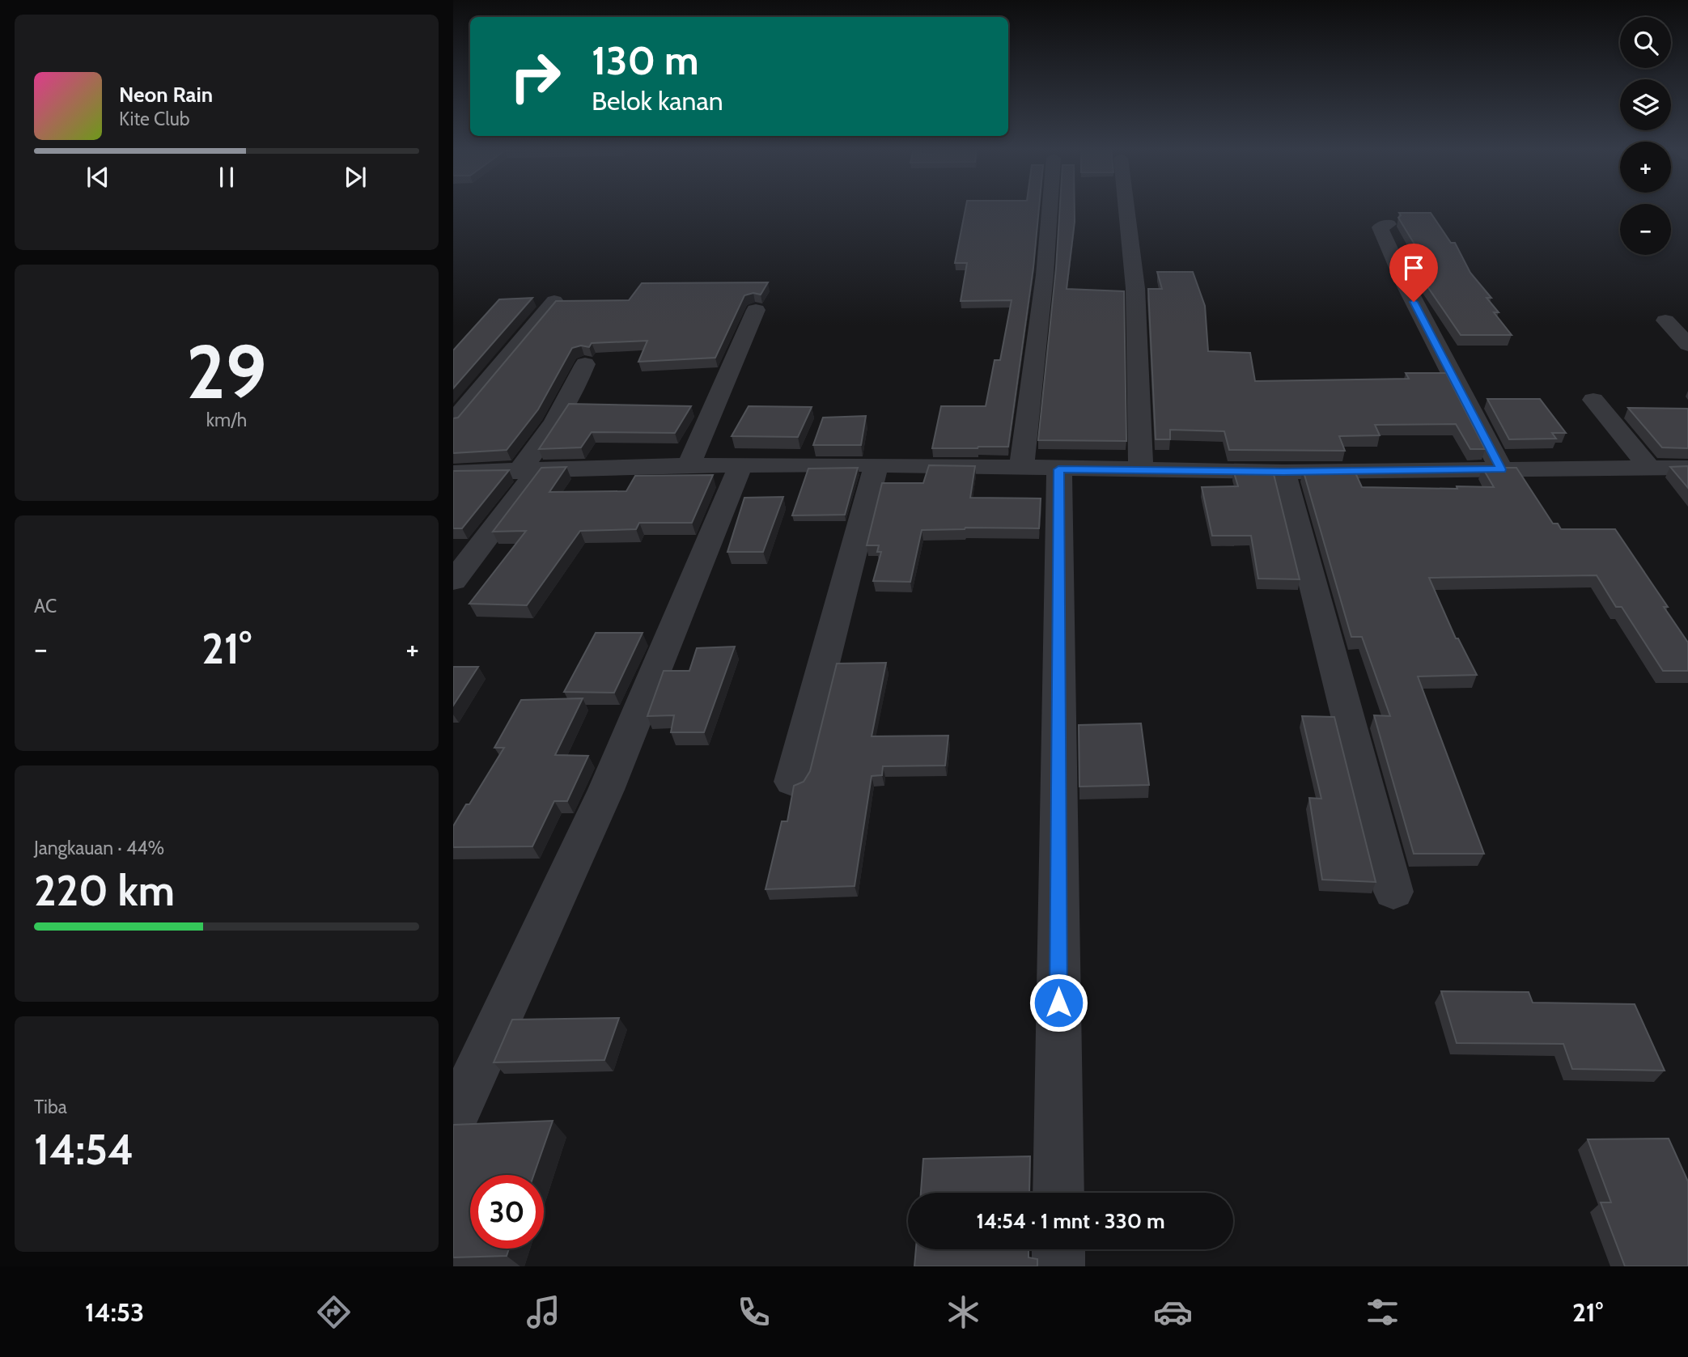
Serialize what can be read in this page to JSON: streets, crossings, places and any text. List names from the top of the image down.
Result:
{
  "page": {
    "map_buttons": ["+", "−"],
    "turn": ["130 m", "Belok kanan"],
    "song": ["Neon Rain", "Kite Club"],
    "tile": [
      ["29", "km/h"],
      "AC",
      ["Jangkauan · 44%", "220 km"],
      ["Tiba", "14:54"]
    ],
    "heat": ["−", "21°", "+"],
    "limit": "30",
    "trip": "14:54 · 1 mnt · 330 m",
    "tabs": ["14:53", "21°"]
  }
}
